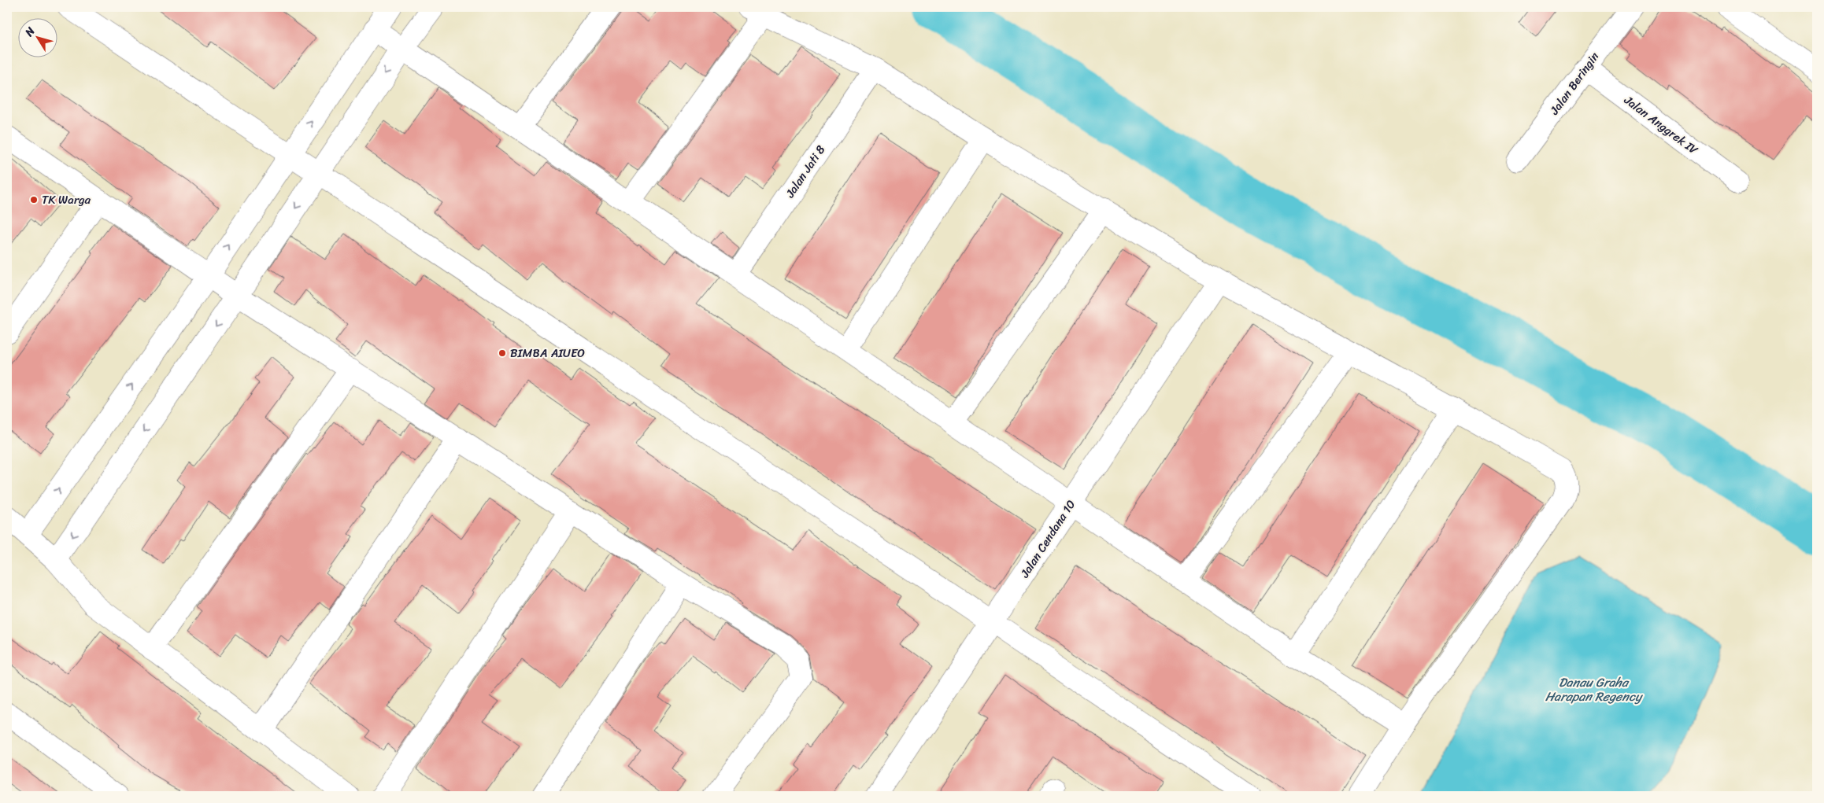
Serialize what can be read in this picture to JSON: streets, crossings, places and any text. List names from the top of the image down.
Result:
{
  "streets": {
    "street": [
      "Jalan Beringin",
      "Jalan Anggrek IV",
      "Jalan Jati 8",
      "Jalan Cendana 10"
    ]
  },
  "crossings": [
    ["Jalan Beringin", "Jalan Anggrek IV"]
  ],
  "water": ["Danau Graha Harapan Regency"],
  "places": ["TK Warga", "BIMBA AIUEO"],
  "north": "top left"
}
